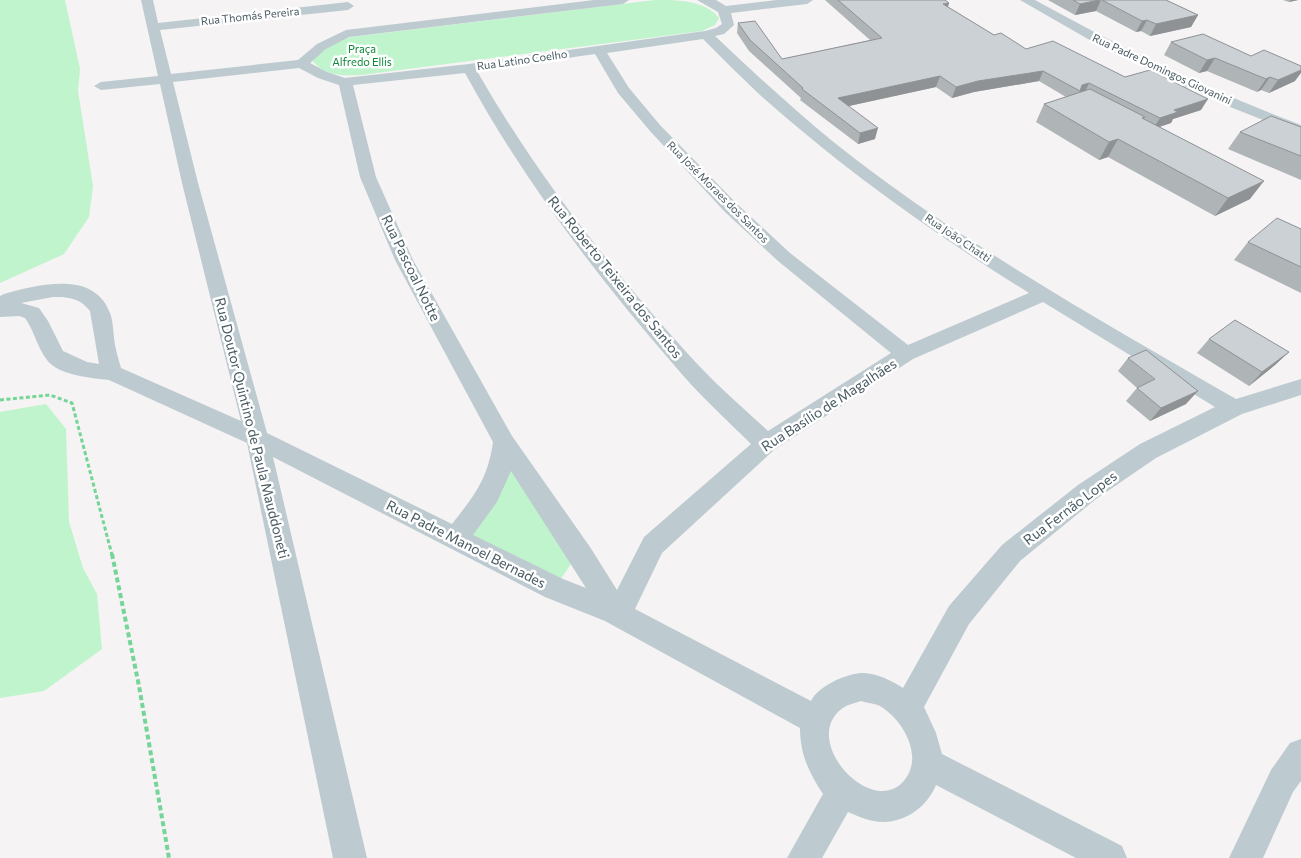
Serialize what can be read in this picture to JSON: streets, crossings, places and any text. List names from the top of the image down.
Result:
{
  "streets": {
    "street": [
      "Rua Thomás Pereira",
      "Rua Latino Coelho",
      "Rua Padre Domingos Giovanini",
      "Rua José Moraes dos Santos",
      "Rua João Chatti",
      "Rua Pascoal Notte",
      "Rua Roberto Teixeira dos Santos",
      "Rua Basílio de Magalhães",
      "Rua Doutor Quintino de Paula Mauddoneti",
      "Rua Fernão Lopes",
      "Rua Padre Manoel Bernades"
    ]
  },
  "crossings": [
    ["Rua Thomás Pereira", "Rua Doutor Quintino de Paula Mauddoneti"],
    ["Rua Latino Coelho", "Rua José Moraes dos Santos"],
    ["Rua Latino Coelho", "Rua João Chatti"],
    ["Rua Latino Coelho", "Rua Pascoal Notte"],
    ["Rua Latino Coelho", "Rua Roberto Teixeira dos Santos"],
    ["Rua José Moraes dos Santos", "Rua Basílio de Magalhães"],
    ["Rua João Chatti", "Rua Basílio de Magalhães"],
    ["Rua João Chatti", "Rua Fernão Lopes"],
    ["Rua Pascoal Notte", "Rua Basílio de Magalhães"],
    ["Rua Pascoal Notte", "Rua Padre Manoel Bernades"],
    ["Rua Roberto Teixeira dos Santos", "Rua Basílio de Magalhães"],
    ["Rua Basílio de Magalhães", "Rua Padre Manoel Bernades"],
    ["Rua Doutor Quintino de Paula Mauddoneti", "Rua Padre Manoel Bernades"],
    ["Rua Fernão Lopes", "Rua Padre Manoel Bernades"]
  ],
  "parks": ["Praça Alfredo Ellis"]
}
